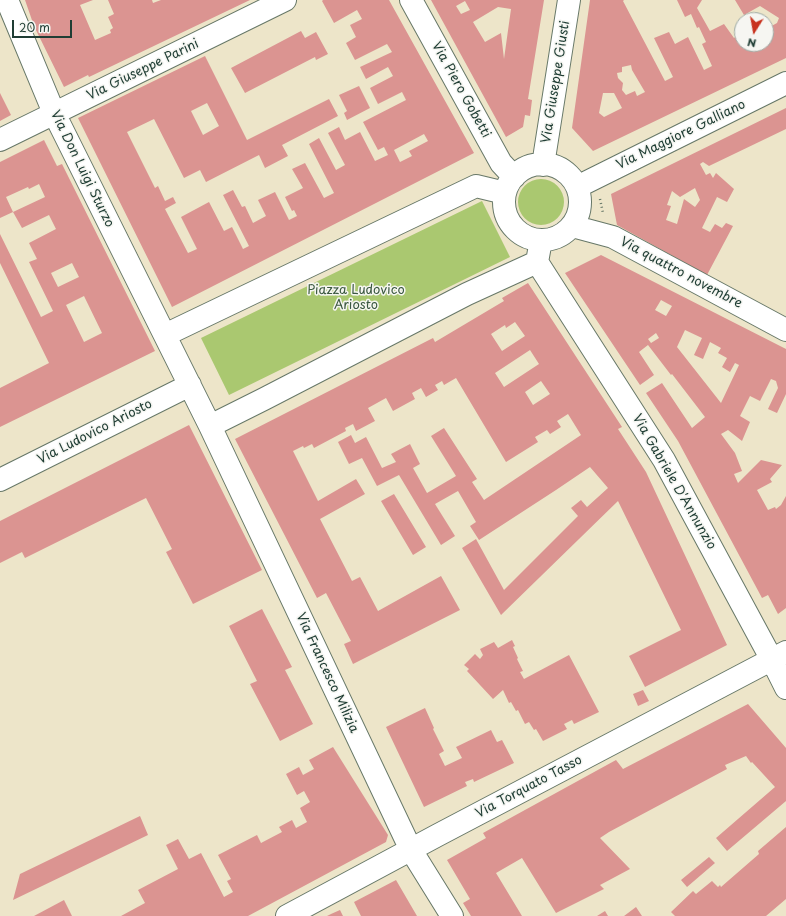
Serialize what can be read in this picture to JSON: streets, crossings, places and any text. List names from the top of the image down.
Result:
{
  "streets": {
    "street": [
      "Via Giuseppe Parini",
      "Via Giuseppe Giusti",
      "Via Piero Gobetti",
      "Via Maggiore Galliano",
      "Via Don Luigi Sturzo",
      "Via quattro novembre",
      "Via Ludovico Ariosto",
      "Via Gabriele D'Annunzio",
      "Via Francesco Milizia",
      "Via Torquato Tasso"
    ]
  },
  "crossings": [
    ["Via Giuseppe Parini", "Via Don Luigi Sturzo"],
    ["Via Giuseppe Giusti", "Via Piero Gobetti"],
    ["Via Giuseppe Giusti", "Via Maggiore Galliano"],
    ["Via Giuseppe Giusti", "Via quattro novembre"],
    ["Via Piero Gobetti", "Via Maggiore Galliano"],
    ["Via Piero Gobetti", "Via quattro novembre"],
    ["Via Maggiore Galliano", "Via quattro novembre"],
    ["Via Gabriele D'Annunzio", "Via Torquato Tasso"],
    ["Via Francesco Milizia", "Via Torquato Tasso"]
  ],
  "parks": ["Piazza Ludovico Ariosto"],
  "scale_bar": "20 m",
  "north": "bottom"
}
